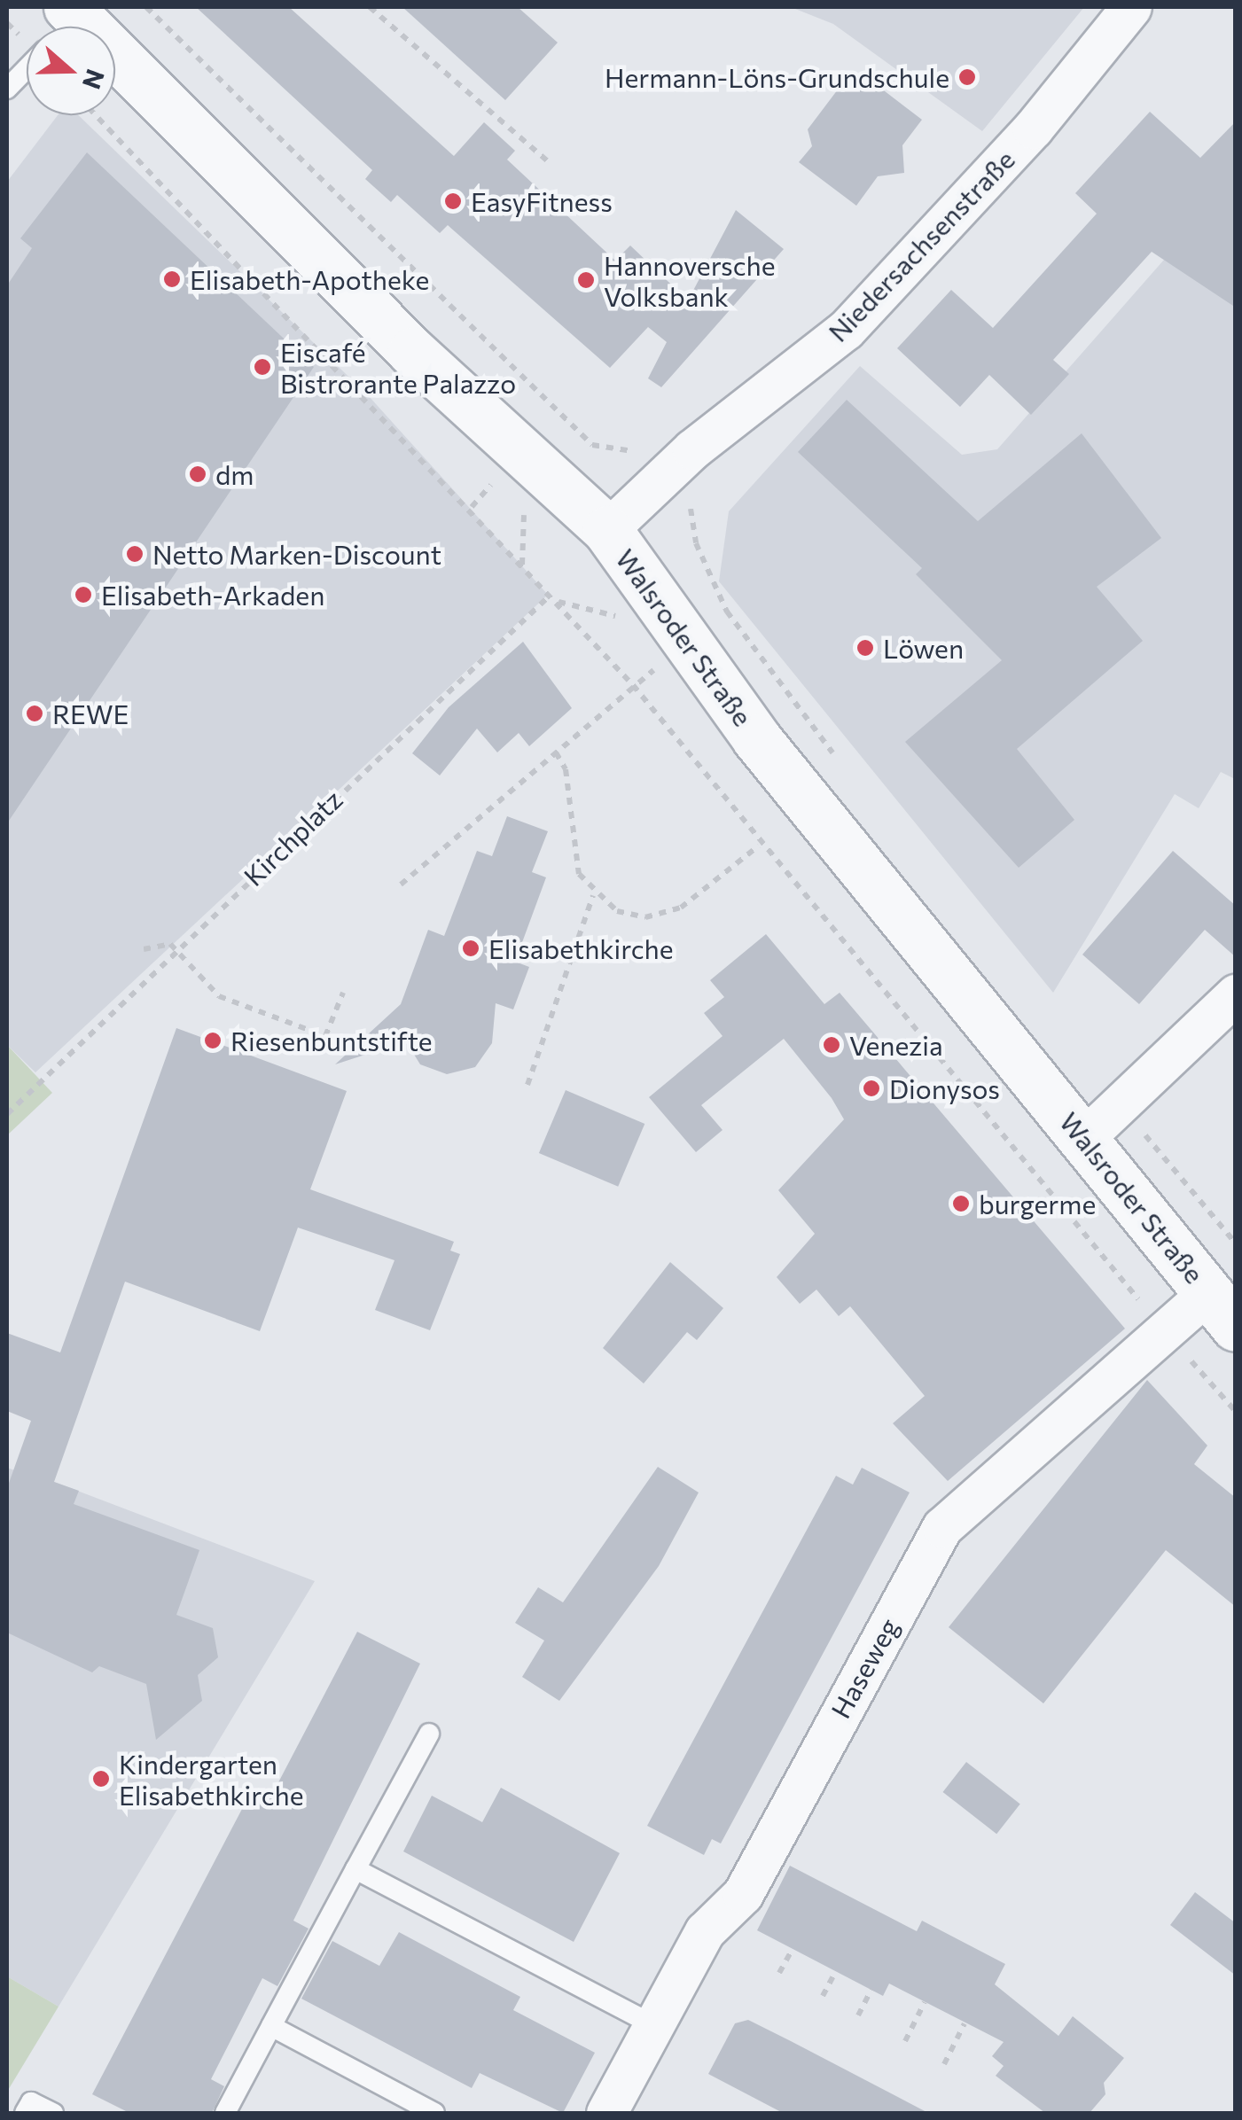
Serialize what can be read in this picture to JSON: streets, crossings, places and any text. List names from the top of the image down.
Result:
{
  "streets": {
    "street": ["Niedersachsenstraße", "Walsroder Straße", "Haseweg"],
    "path": ["Kirchplatz"]
  },
  "crossings": [
    ["Niedersachsenstraße", "Walsroder Straße"],
    ["Walsroder Straße", "Haseweg"]
  ],
  "places": [
    "Hermann-Löns-Grundschule",
    "EasyFitness",
    "Elisabeth-Apotheke",
    "Hannoversche Volksbank",
    "Eiscafé Bistrorante Palazzo",
    "dm",
    "Netto Marken-Discount",
    "Elisabeth-Arkaden",
    "Löwen",
    "REWE",
    "Elisabethkirche",
    "Riesenbuntstifte",
    "Venezia",
    "Dionysos",
    "burgerme",
    "Kindergarten Elisabethkirche"
  ],
  "north": "right"
}
